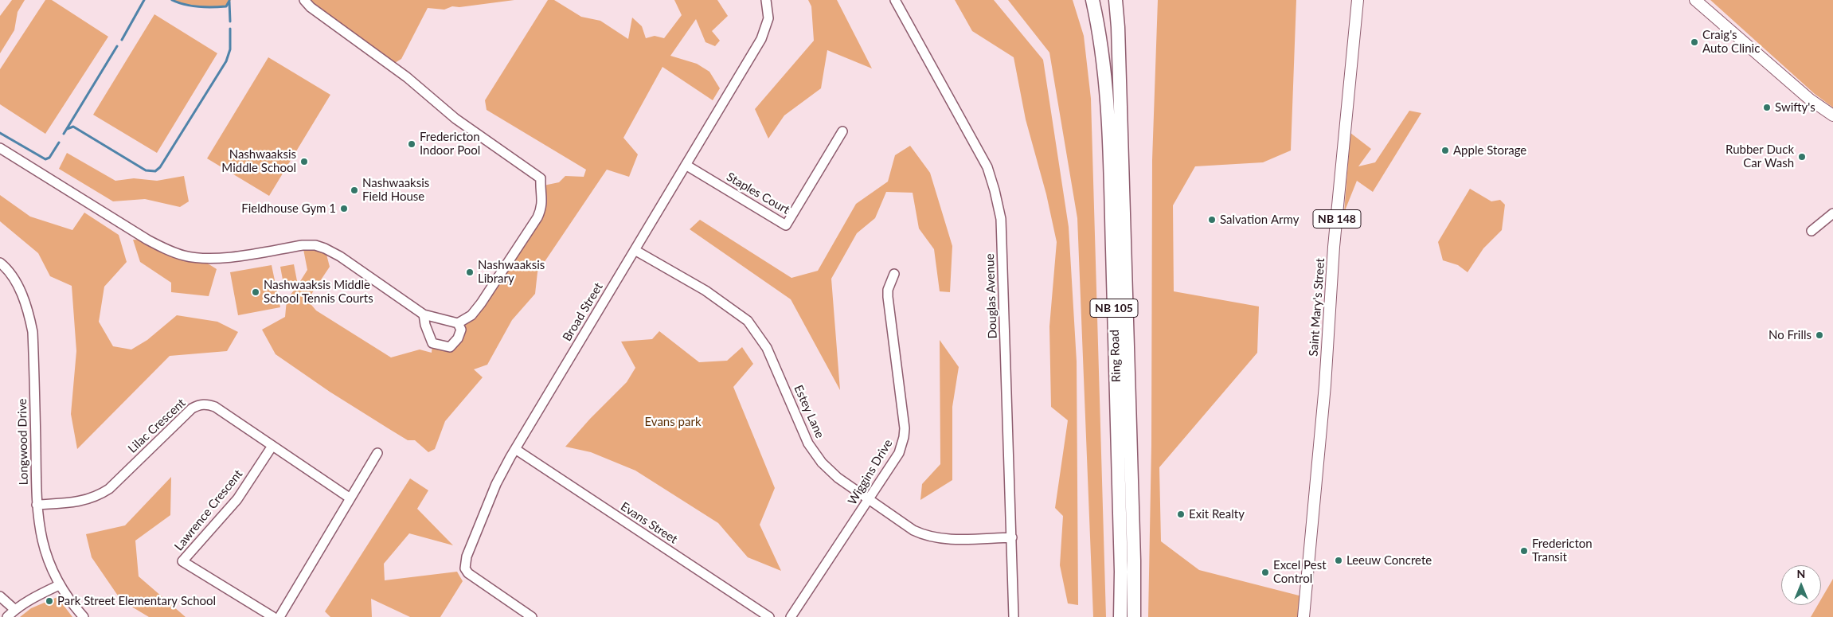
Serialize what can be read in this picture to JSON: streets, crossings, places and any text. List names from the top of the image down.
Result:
{
  "streets": {
    "highway": ["NB 105", "Ring Road"],
    "main road": ["NB 148", "Saint Mary's Street"],
    "street": [
      "Staples Court",
      "Douglas Avenue",
      "Broad Street",
      "Estey Lane",
      "Lilac Crescent",
      "Longwood Drive",
      "Wiggins Drive",
      "Lawrence Crescent",
      "Evans Street"
    ]
  },
  "crossings": [
    ["Staples Court", "Broad Street"],
    ["Douglas Avenue", "Estey Lane"],
    ["Broad Street", "Estey Lane"],
    ["Broad Street", "Evans Street"],
    ["Estey Lane", "Wiggins Drive"],
    ["Lilac Crescent", "Longwood Drive"],
    ["Lilac Crescent", "Lawrence Crescent"]
  ],
  "parks": ["Evans park"],
  "places": [
    "Craig's Auto Clinic",
    "Swifty's",
    "Fredericton Indoor Pool",
    "Apple Storage",
    "Rubber Duck Car Wash",
    "Nashwaaksis Middle School",
    "Nashwaaksis Field House",
    "Fieldhouse Gym 1",
    "Salvation Army",
    "Nashwaaksis Library",
    "Nashwaaksis Middle School Tennis Courts",
    "No Frills",
    "Exit Realty",
    "Fredericton Transit",
    "Leeuw Concrete",
    "Excel Pest Control",
    "Park Street Elementary School"
  ],
  "north": "top"
}
